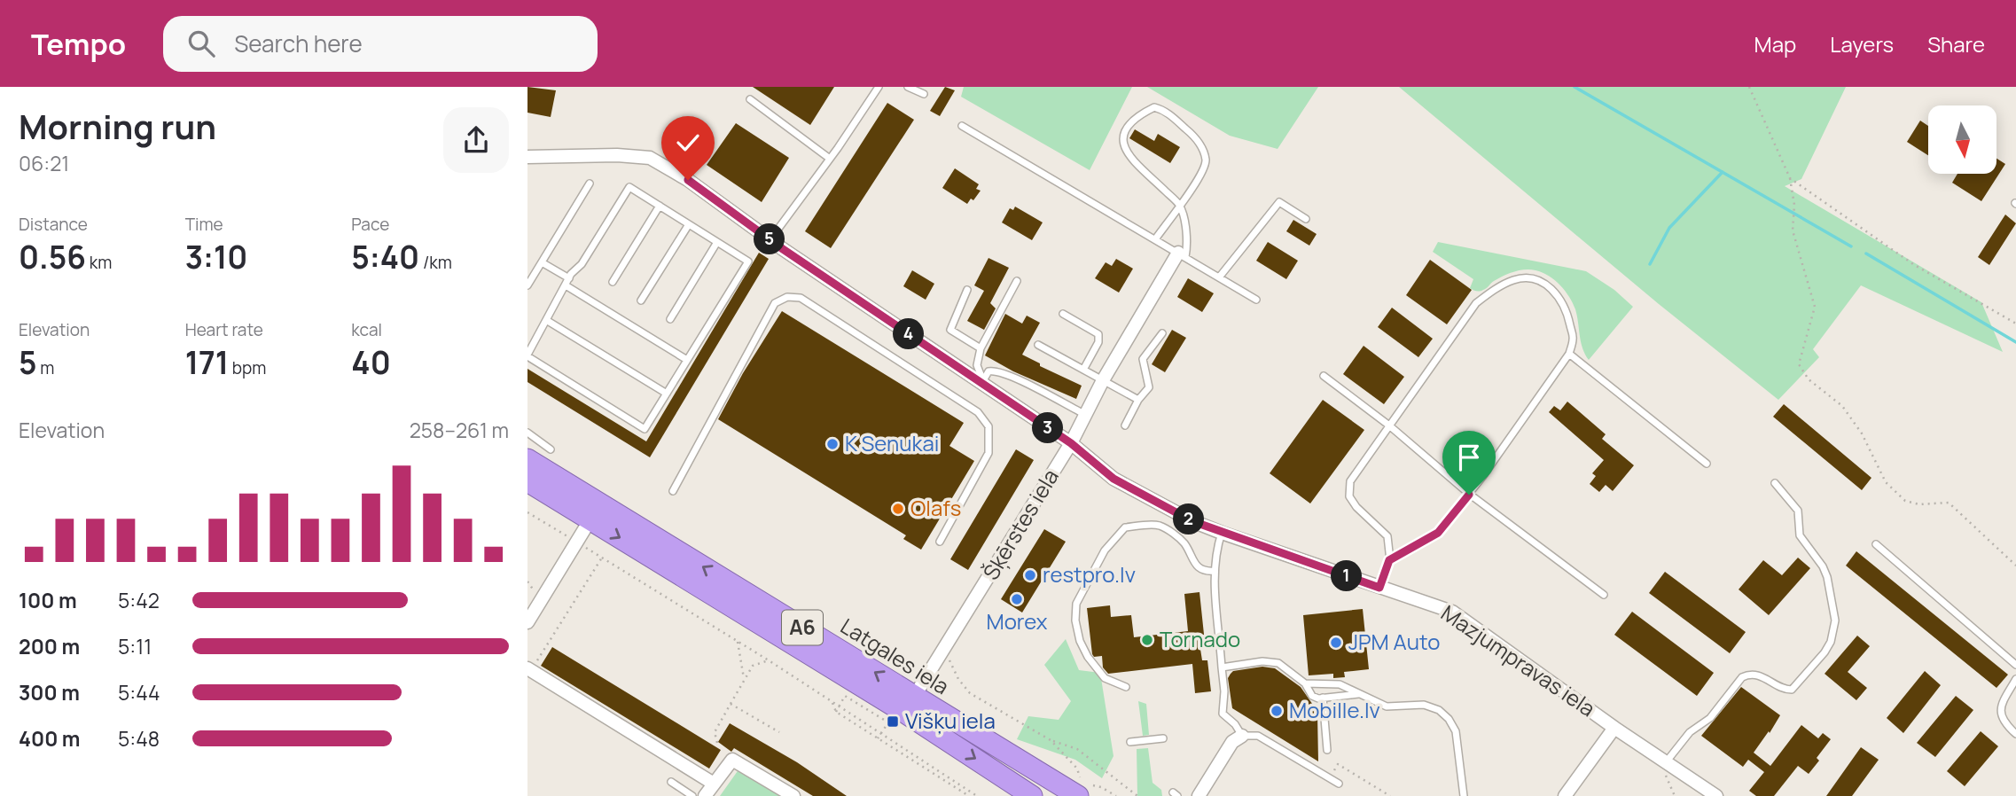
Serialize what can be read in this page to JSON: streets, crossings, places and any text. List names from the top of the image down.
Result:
{
  "streets": {
    "highway": ["A6", "Latgales iela"],
    "street": ["Šķērstes iela", "Mazjumpravas iela"]
  },
  "crossings": [
    ["Šķērstes iela", "Latgales iela"],
    ["Šķērstes iela", "Mazjumpravas iela"]
  ],
  "places": {
    "other": [
      "K Senukai",
      "Olafs",
      "restpro.lv",
      "Morex",
      "Tornado",
      "JPM Auto",
      "Mobille.lv"
    ],
    "transit": ["Višķu iela"]
  },
  "north": "bottom",
  "page": {
    "header": "Tempo",
    "search": "Search here",
    "nav": ["Map", "Layers", "Share"],
    "heading": ["Morning run", "06:21"],
    "stats": [
      ["Distance", "0.56 km"],
      ["Time", "3:10"],
      ["Pace", "5:40 /km"],
      ["Elevation", "5 m"],
      ["Heart rate", "171 bpm"],
      ["kcal", "40"]
    ],
    "pins": [
      "5",
      "4",
      "3",
      "2",
      "1"
    ],
    "chart": ["Elevation", "258–261 m"],
    "list": [
      {
        "name": "100 m",
        "note": "5:42"
      },
      {
        "name": "200 m",
        "note": "5:11"
      },
      {
        "name": "300 m",
        "note": "5:44"
      },
      {
        "name": "400 m",
        "note": "5:48"
      }
    ]
  }
}
